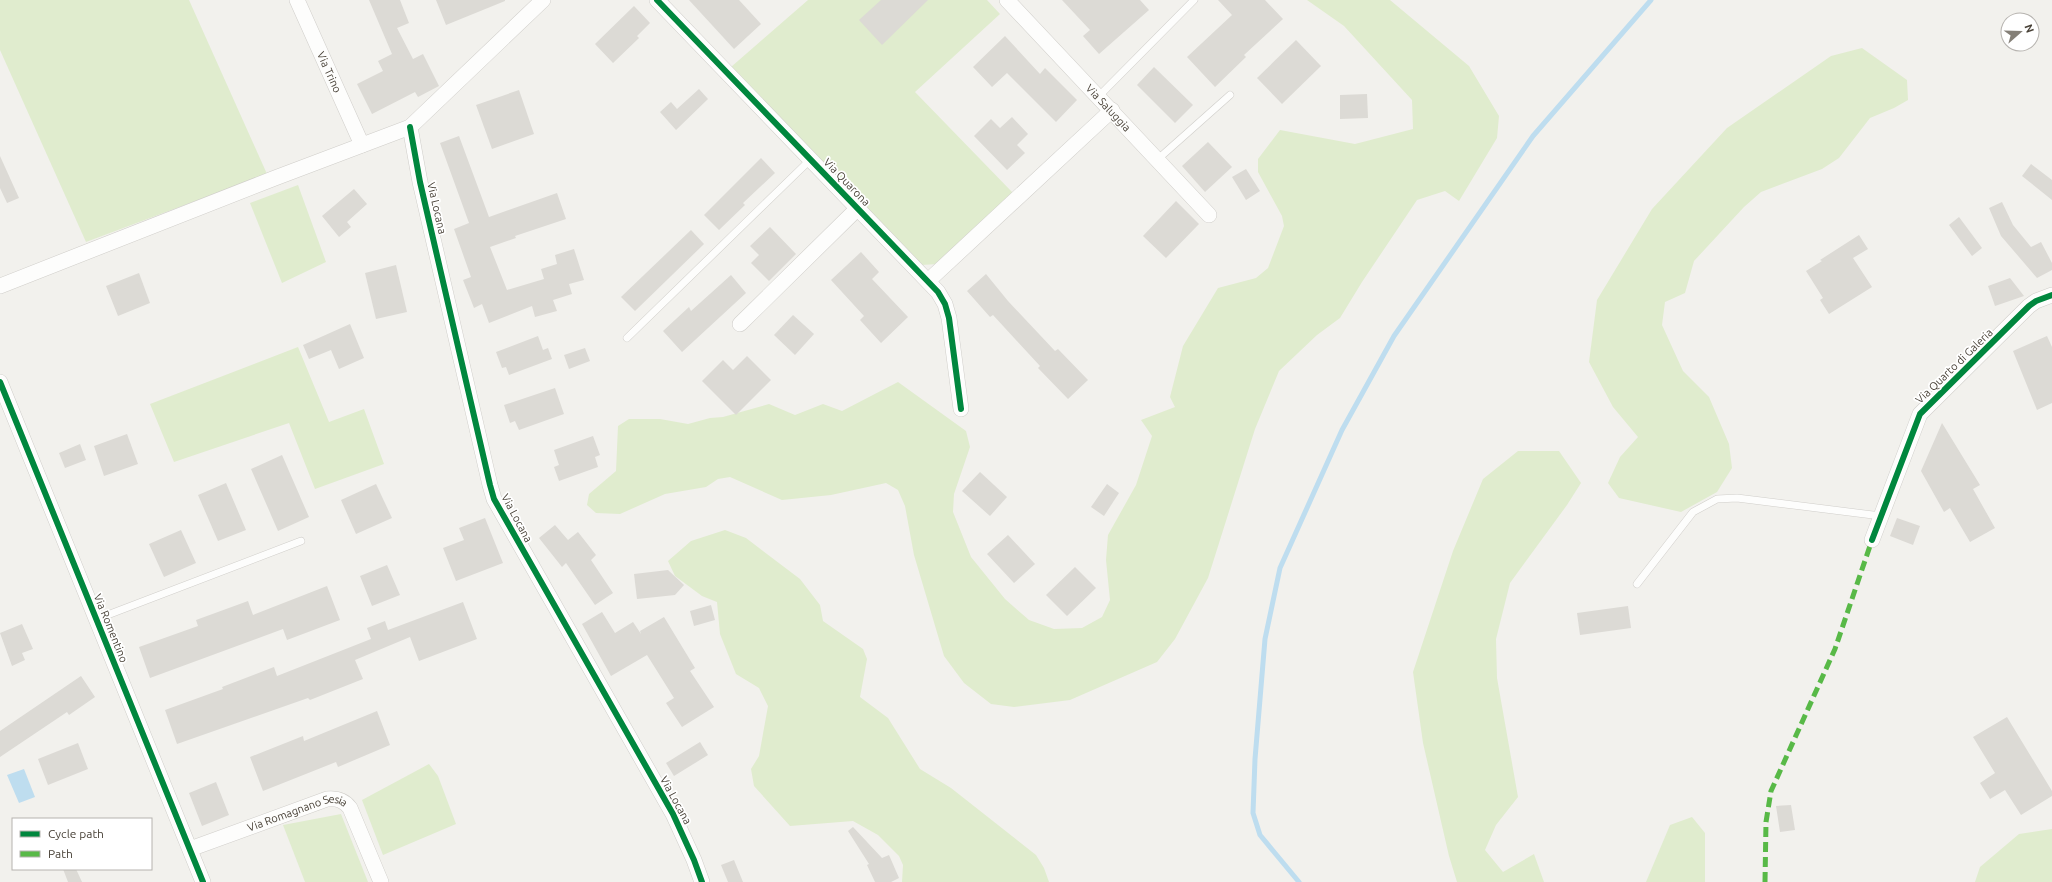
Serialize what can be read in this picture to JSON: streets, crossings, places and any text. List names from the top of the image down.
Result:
{
  "streets": {
    "street": [
      "Via Trino",
      "Via Saluggia",
      "Via Quarona",
      "Via Locana",
      "Via Quarto di Galeria",
      "Via Romentino",
      "Via Romagnano Sesia"
    ]
  },
  "crossings": [
    ["Via Romentino", "Via Romagnano Sesia"]
  ],
  "legend": ["Cycle path", "Path"],
  "north": "right"
}
